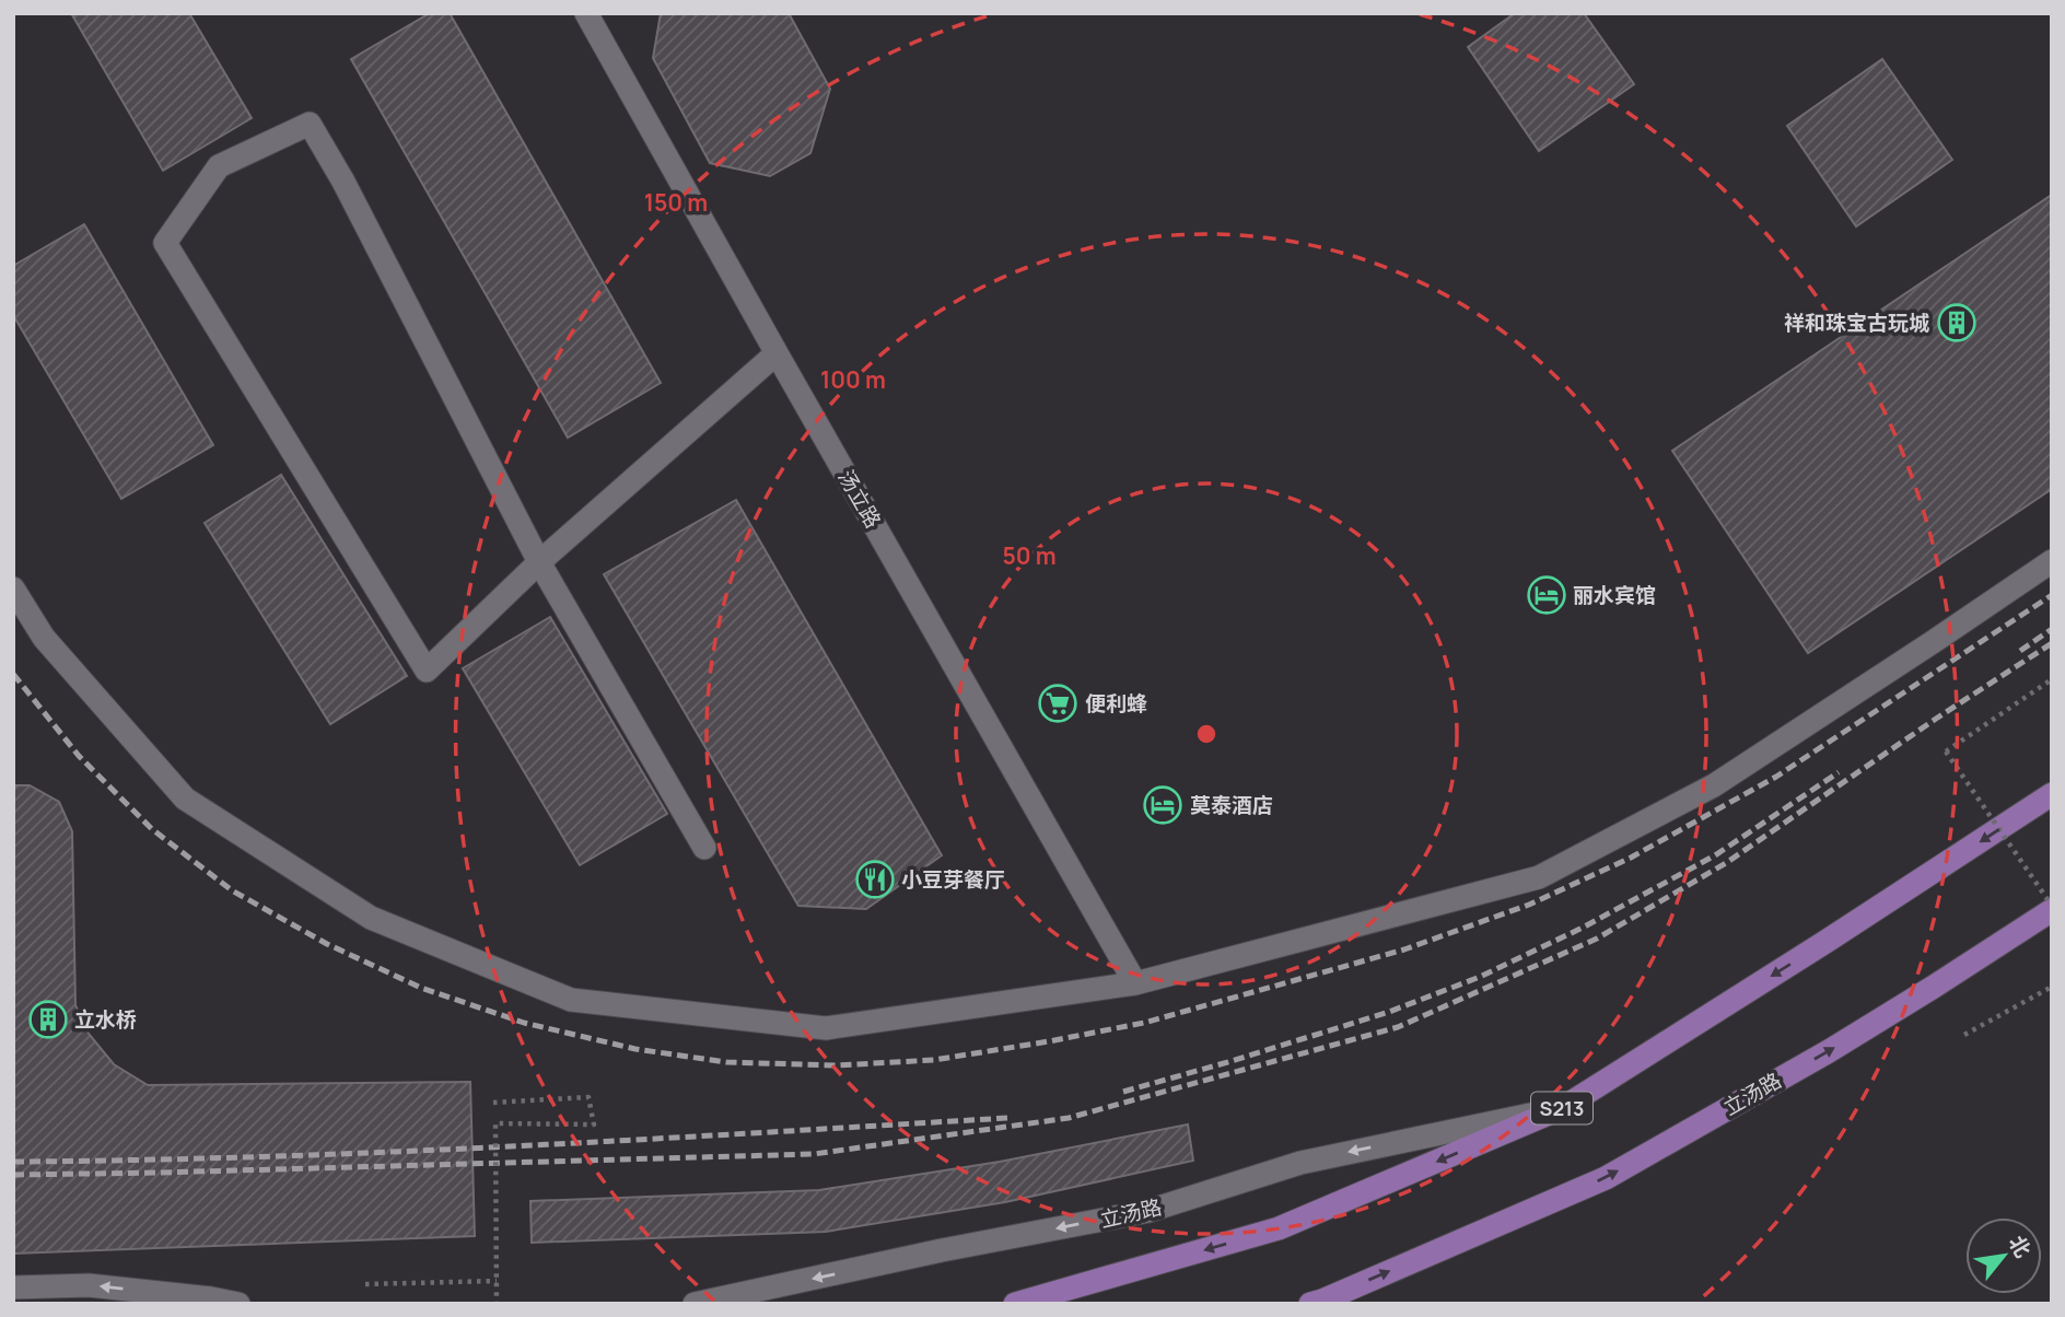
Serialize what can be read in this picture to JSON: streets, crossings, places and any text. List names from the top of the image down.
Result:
{
  "streets": {
    "main road": ["立汤路", "S213"],
    "street": ["汤立路"]
  },
  "places": {
    "building": ["祥和珠宝古玩城", "立水桥"],
    "hotel": ["丽水宾馆", "莫泰酒店"],
    "supermarket": ["便利蜂"],
    "restaurant": ["小豆芽餐厅"]
  },
  "north": "top right",
  "rings": ["150 m", "100 m", "50 m"]
}
